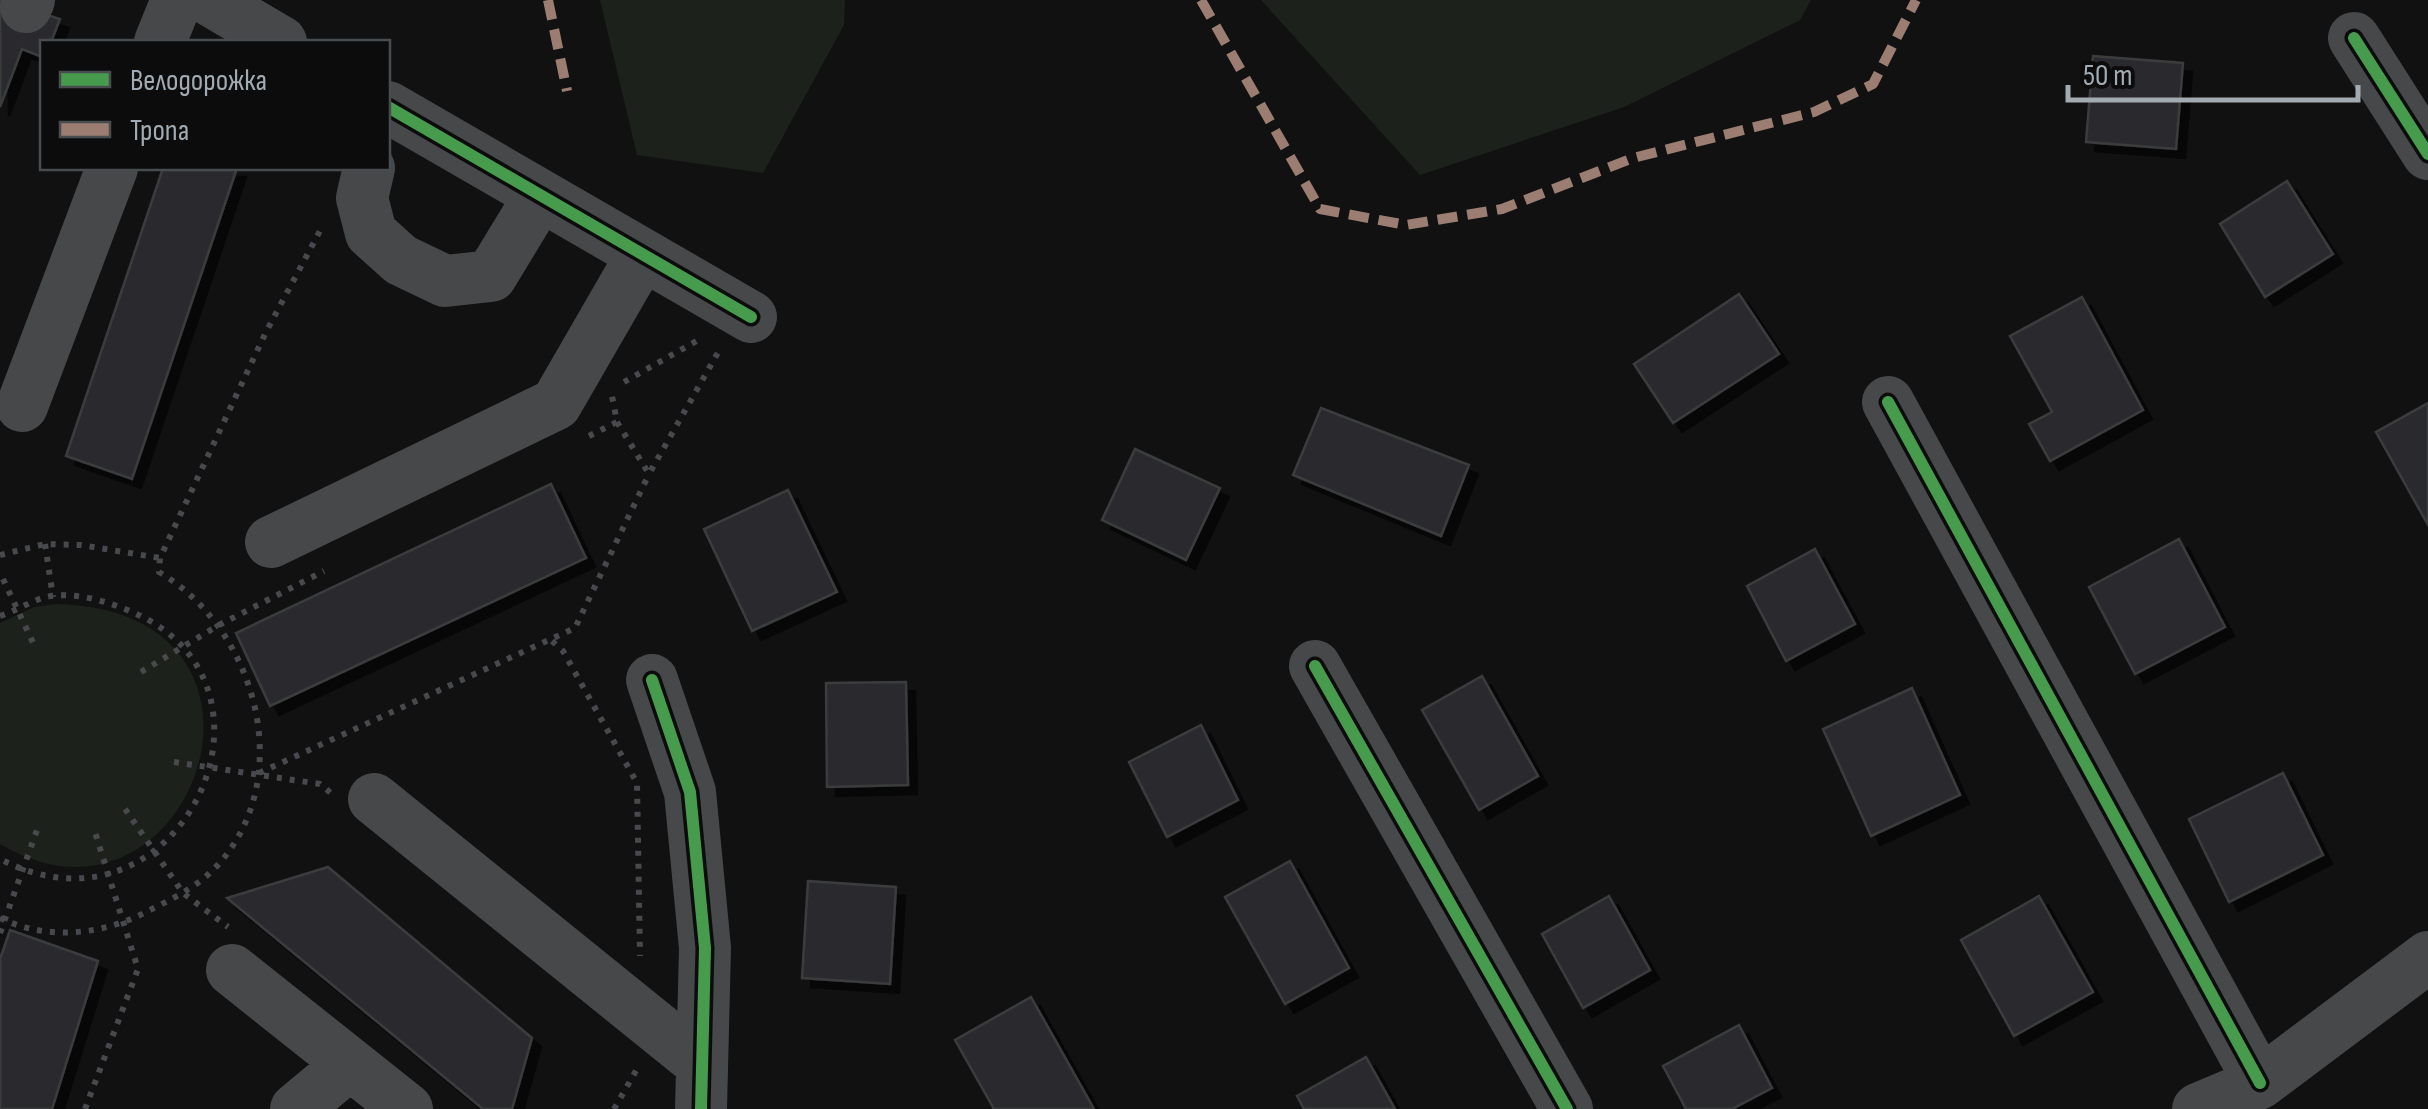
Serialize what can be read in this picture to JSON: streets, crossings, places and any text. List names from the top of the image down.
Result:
{
  "legend": ["Велодорожка", "Тропа"],
  "scale_bar": "50 m"
}
